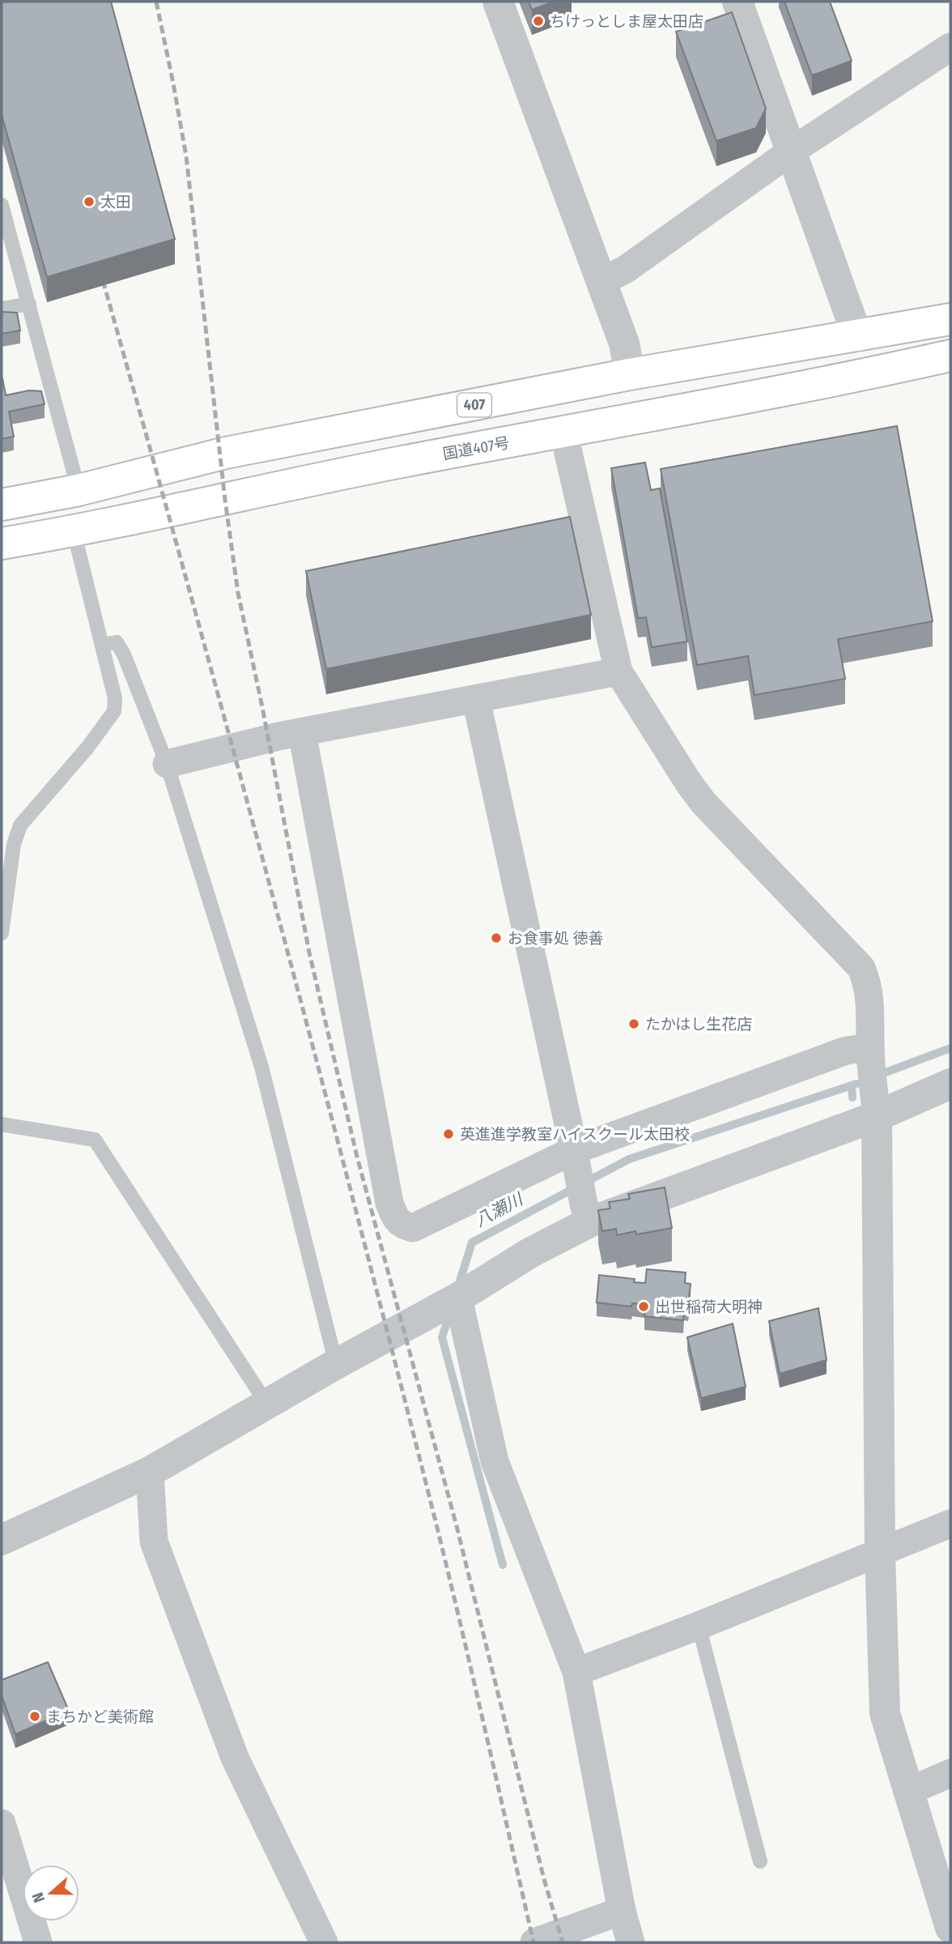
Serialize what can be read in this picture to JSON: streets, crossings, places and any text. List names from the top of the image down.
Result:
{
  "streets": {
    "highway": ["407", "国道407号"]
  },
  "water": ["八瀬川"],
  "places": [
    "ちけっとしま屋太田店",
    "太田",
    "お食事処 徳善",
    "たかはし生花店",
    "英進進学教室ハイスクール太田校",
    "出世稲荷大明神",
    "まちかど美術館"
  ],
  "north": "left"
}
